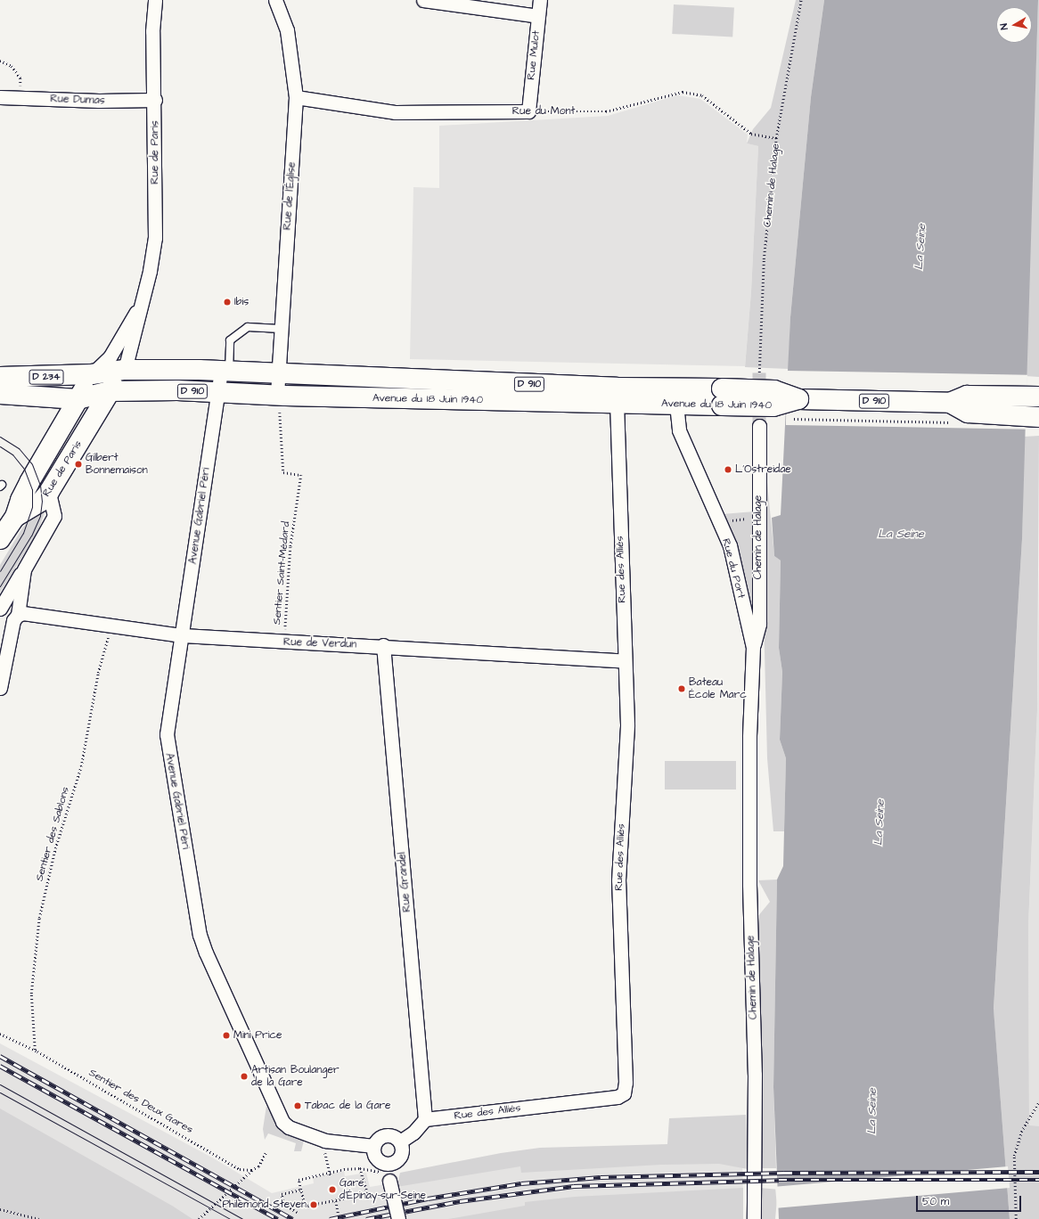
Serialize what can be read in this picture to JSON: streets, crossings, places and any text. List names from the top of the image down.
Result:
{
  "streets": {
    "main road": [
      "Rue de Paris",
      "D 234",
      "D 910",
      "Avenue du 18 Juin 1940"
    ],
    "street": [
      "Rue Mulot",
      "Rue Dumas",
      "Rue du Mont",
      "Chemin de Halage",
      "Rue de l'Église",
      "Avenue Gabriel Péri",
      "Rue du Port",
      "Rue des Alliés",
      "Rue de Verdun",
      "Rue Grandel"
    ],
    "path": ["Sentier Saint-Médard", "Sentier des Sablons", "Sentier des Deux Gares"]
  },
  "crossings": [
    ["Rue Mulot", "Rue du Mont"],
    ["Rue Dumas", "Rue de Paris"],
    ["Rue du Mont", "Chemin de Halage"],
    ["Rue du Mont", "Rue de l'Église"],
    ["Rue de Paris", "D 234"],
    ["Rue de Paris", "D 910"],
    ["Rue de Paris", "Avenue du 18 Juin 1940"],
    ["Chemin de Halage", "Rue du Port"],
    ["Rue de l'Église", "Avenue du 18 Juin 1940"],
    ["D 234", "D 910"],
    ["D 910", "Avenue du 18 Juin 1940"],
    ["Avenue du 18 Juin 1940", "Avenue Gabriel Péri"],
    ["Avenue du 18 Juin 1940", "Rue du Port"],
    ["Avenue du 18 Juin 1940", "Rue des Alliés"],
    ["Avenue Gabriel Péri", "Rue de Verdun"],
    ["Rue des Alliés", "Rue de Verdun"],
    ["Rue des Alliés", "Rue Grandel"],
    ["Sentier Saint-Médard", "Rue de Verdun"],
    ["Rue de Verdun", "Sentier des Sablons"],
    ["Rue de Verdun", "Rue Grandel"],
    ["Sentier des Sablons", "Sentier des Deux Gares"]
  ],
  "water": ["La Seine"],
  "places": [
    "Ibis",
    "Gilbert Bonnemaison",
    "L'Ostreidae",
    "Bateau École Marc",
    "Mini Price",
    "Artisan Boulanger de la Gare",
    "Tabac de la Gare",
    "Gare d'Épinay-sur-Seine",
    "Philemond Steven"
  ],
  "scale_bar": "50 m",
  "north": "left"
}
